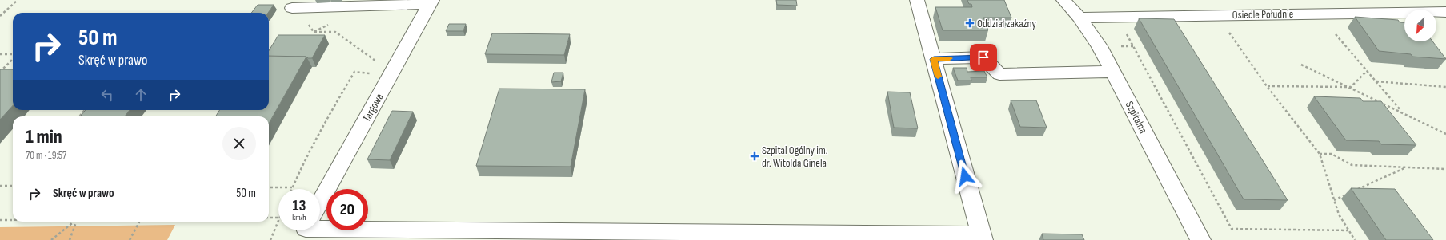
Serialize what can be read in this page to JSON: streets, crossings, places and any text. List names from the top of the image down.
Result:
{
  "streets": {
    "street": ["Osiedle Południe", "Targowa", "Szpitalna"]
  },
  "crossings": [
    ["Osiedle Południe", "Szpitalna"]
  ],
  "places": {
    "health": ["Oddział zakaźny", "Szpital Ogólny im. dr. Witolda Ginela"]
  },
  "north": "bottom left",
  "page": {
    "turn": ["50 m", "Skręć w prawo"],
    "heading": ["1 min", "70 m · 19:57"],
    "list": [
      {
        "name": "Skręć w prawo",
        "value": "50 m"
      }
    ],
    "speed": "13 km/h",
    "limit": "20"
  }
}
